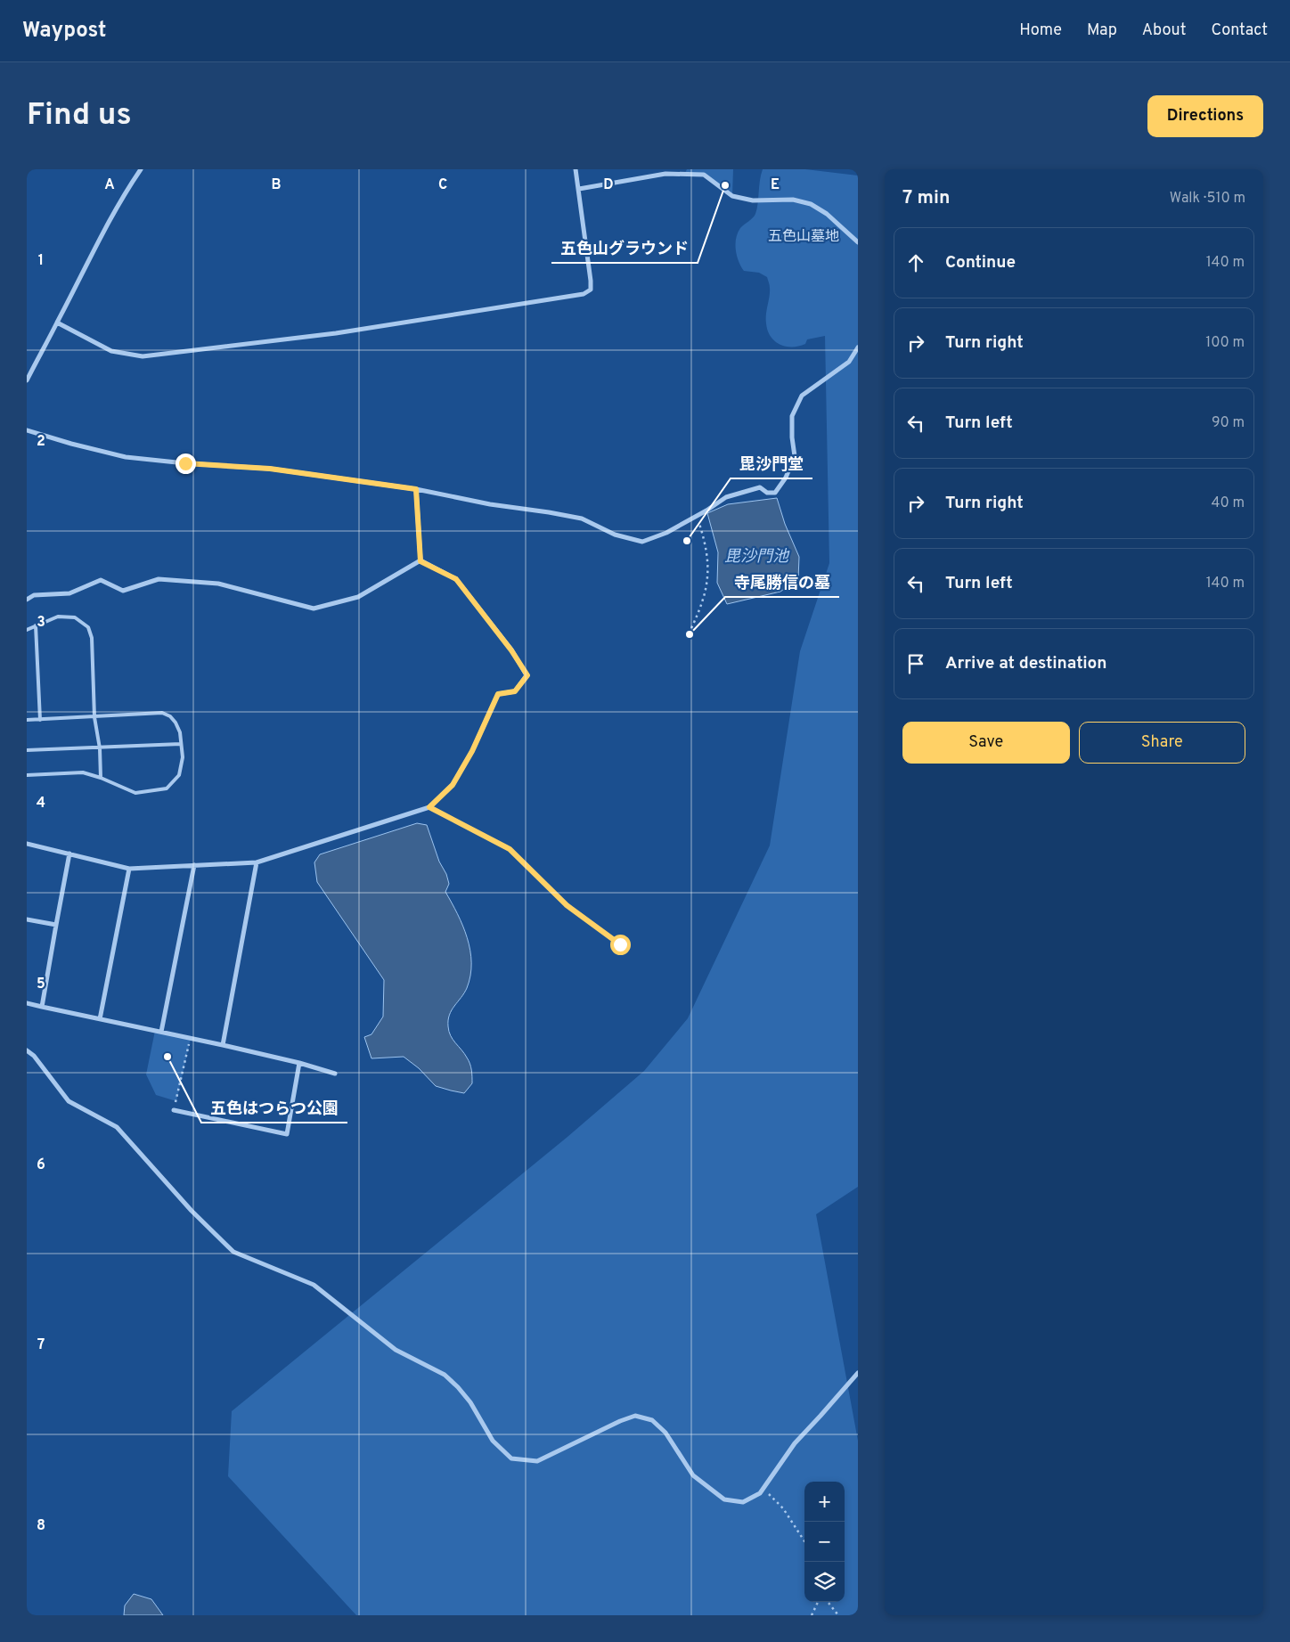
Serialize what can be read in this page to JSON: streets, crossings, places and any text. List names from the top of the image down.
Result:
{
  "water": ["毘沙門池"],
  "parks": ["五色山墓地"],
  "places": [
    "五色山グラウンド",
    "毘沙門堂",
    "寺尾勝信の墓",
    "五色はつらつ公園"
  ],
  "page": {
    "header": "Waypost",
    "nav": [
      "Home",
      "Map",
      "About",
      "Contact"
    ],
    "buttons": [
      "Directions",
      ["Save", "Share"]
    ],
    "title": "Find us",
    "heading": ["7 min", "Walk · 510 m"],
    "list": [
      ["Continue", "140 m"],
      ["Turn right", "100 m"],
      ["Turn left", "90 m"],
      ["Turn right", "40 m"],
      ["Turn left", "140 m"],
      "Arrive at destination"
    ],
    "map_buttons": ["+", "−"]
  },
  "grid": {
    "columns": [
      "A",
      "B",
      "C",
      "D",
      "E"
    ],
    "rows": [
      "1",
      "2",
      "3",
      "4",
      "5",
      "6",
      "7",
      "8"
    ]
  }
}
